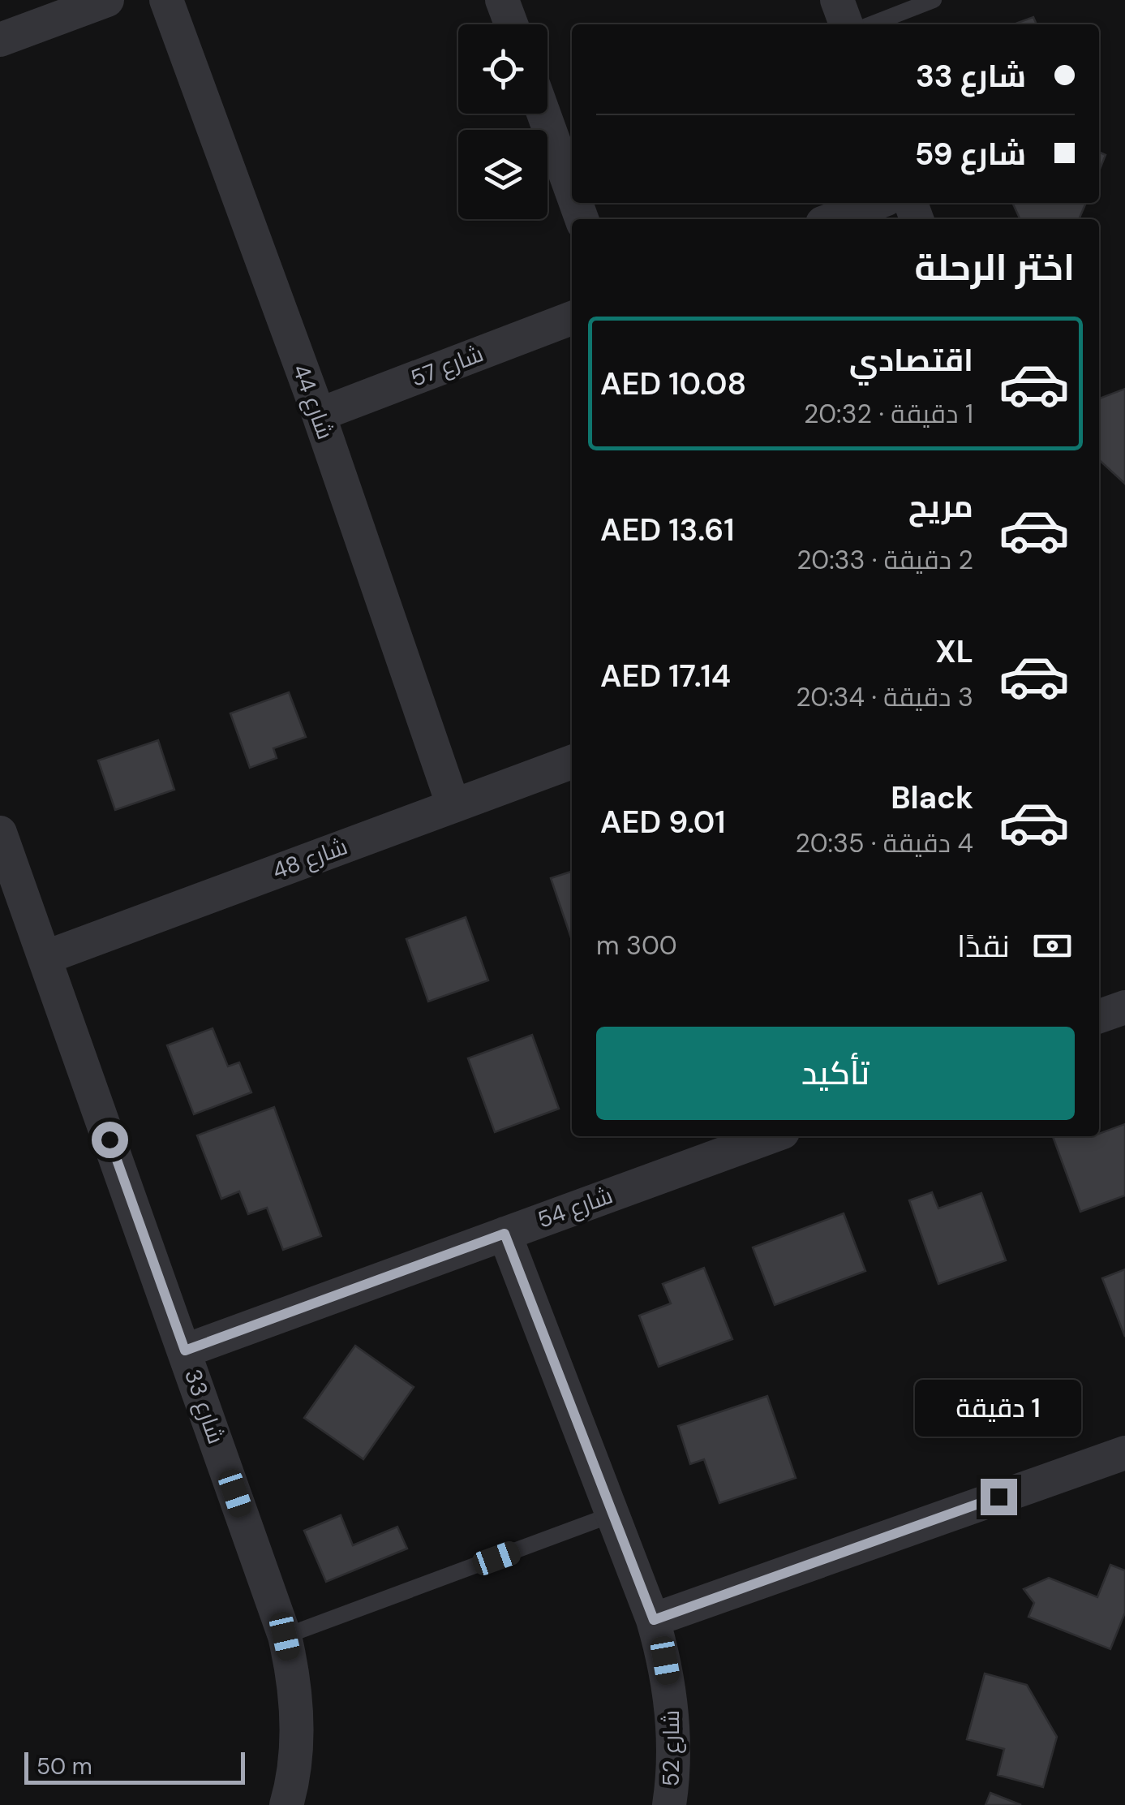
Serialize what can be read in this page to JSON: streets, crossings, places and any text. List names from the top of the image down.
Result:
{
  "streets": {
    "street": [
      "شارع 57",
      "شارع 44",
      "شارع 48",
      "شارع 54",
      "شارع 33",
      "شارع 52"
    ]
  },
  "crossings": [
    ["شارع 57", "شارع 44"],
    ["شارع 44", "شارع 48"],
    ["شارع 48", "شارع 33"],
    ["شارع 54", "شارع 33"],
    ["شارع 54", "شارع 52"]
  ],
  "scale_bar": "50 m",
  "page": {
    "banner": ["شارع 33", "شارع 59"],
    "heading": "اختر الرحلة",
    "list": [
      {
        "name": "اقتصادي",
        "note": "1 دقيقة · 20:32",
        "value": "AED 10.08"
      },
      {
        "name": "مريح",
        "note": "2 دقيقة · 20:33",
        "value": "AED 13.61"
      },
      {
        "name": "XL",
        "note": "3 دقيقة · 20:34",
        "value": "AED 17.14"
      },
      {
        "name": "Black",
        "note": "4 دقيقة · 20:35",
        "value": "AED 9.01"
      }
    ],
    "pay": ["نقدًا", "300 m"],
    "buttons": "تأكيد",
    "bubble": "1 دقيقة",
    "scale": "50 m"
  }
}
